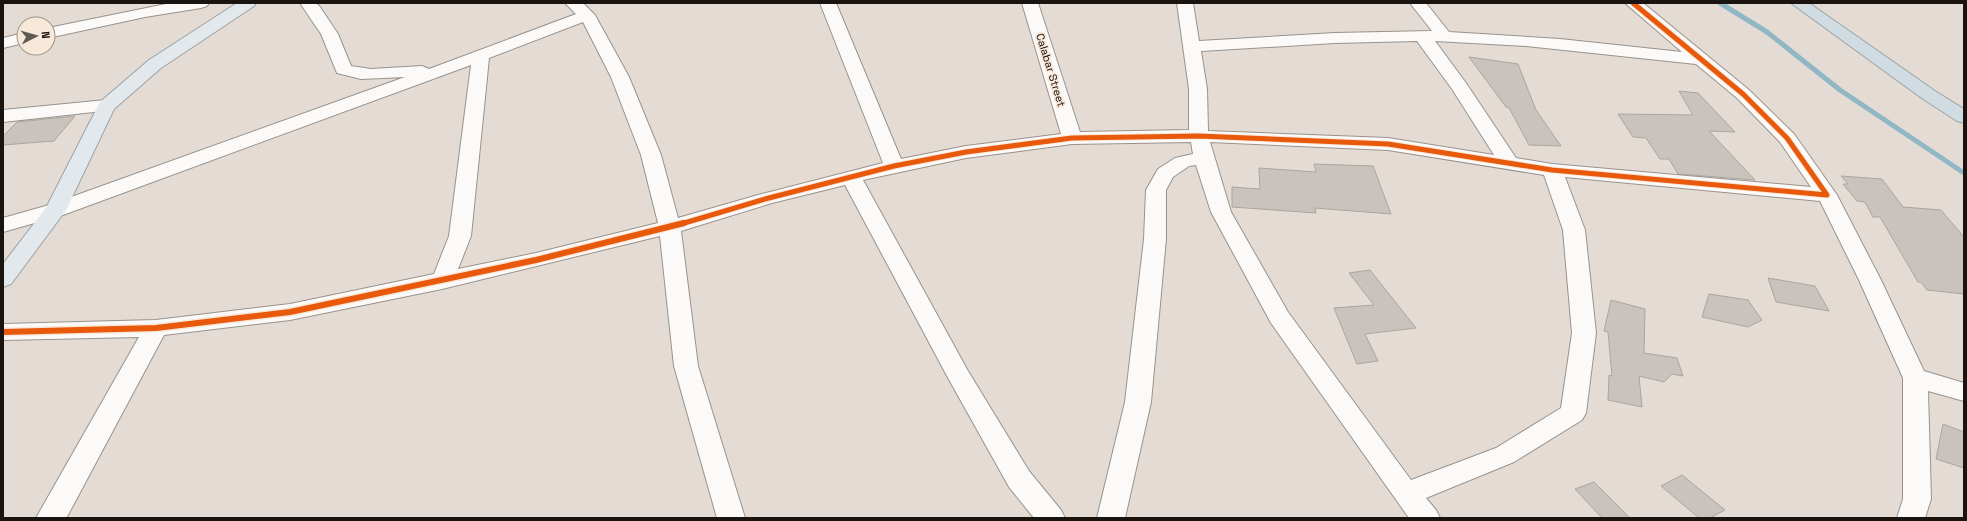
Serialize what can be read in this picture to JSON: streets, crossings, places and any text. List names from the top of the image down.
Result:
{
  "streets": {
    "street": ["Calabar Street"]
  },
  "north": "right"
}
